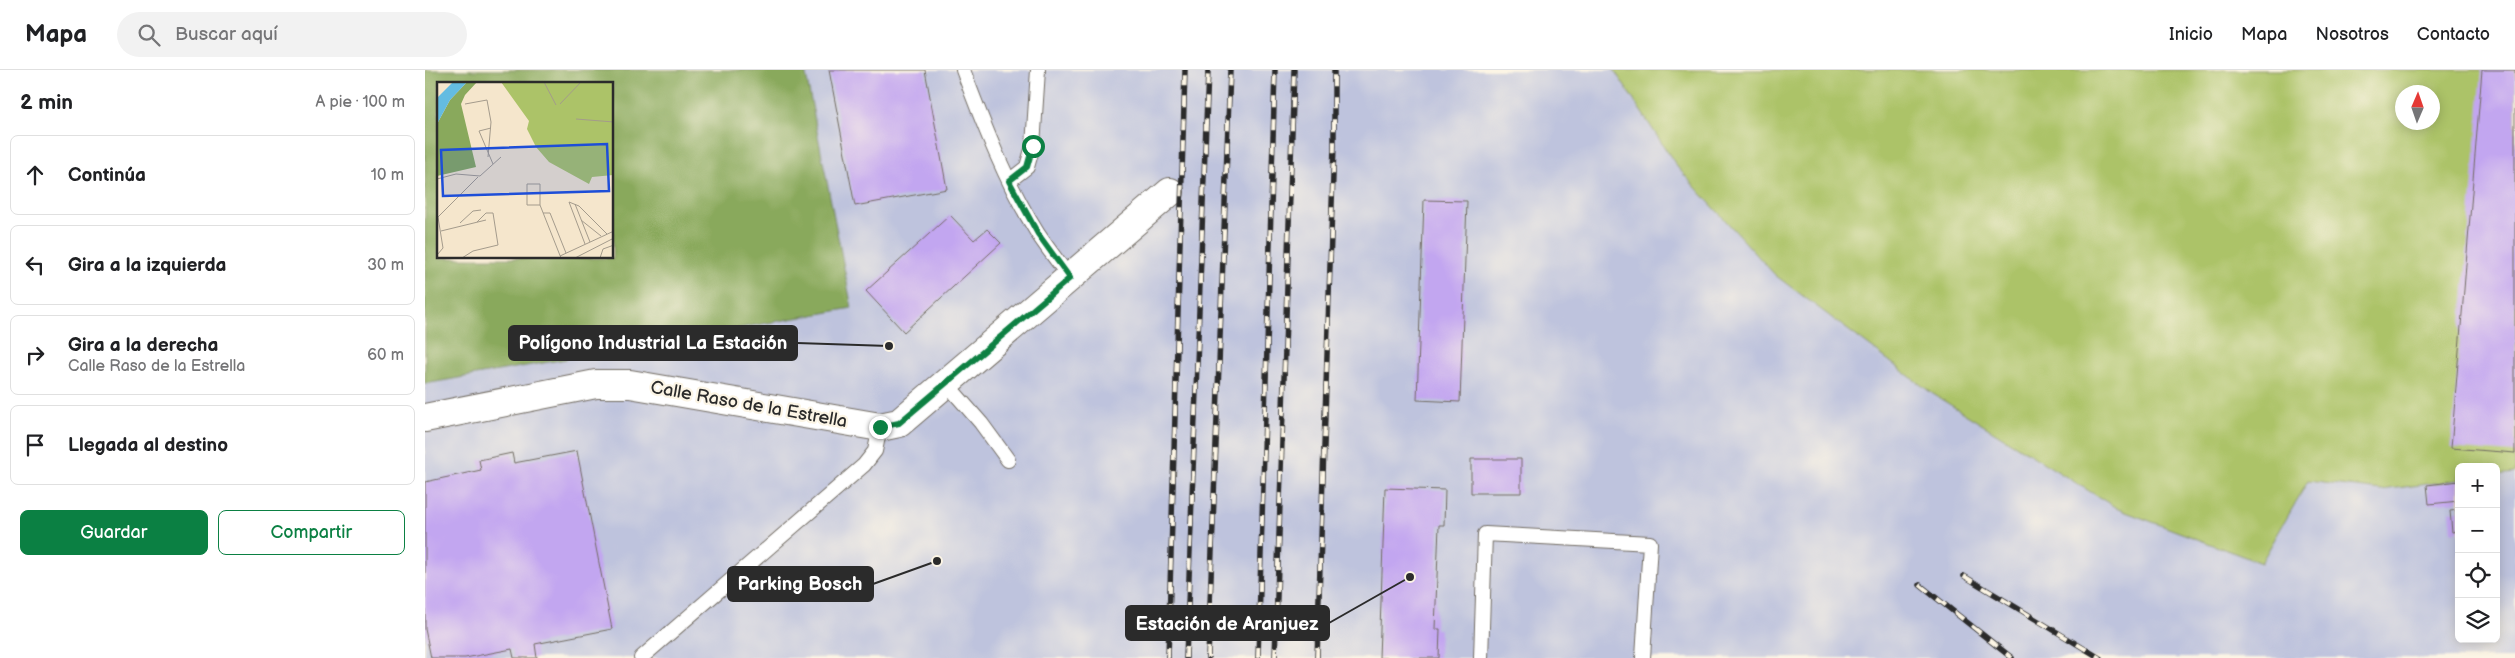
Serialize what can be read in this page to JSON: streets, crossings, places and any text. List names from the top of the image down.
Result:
{
  "streets": {
    "street": ["Calle Raso de la Estrella"]
  },
  "places": ["Polígono Industrial La Estación", "Parking Bosch", "Estación de Aranjuez"],
  "north": "top",
  "page": {
    "header": "Mapa",
    "search": "Buscar aquí",
    "nav": [
      "Inicio",
      "Mapa",
      "Nosotros",
      "Contacto"
    ],
    "heading": ["2 min", "A pie · 100 m"],
    "list": [
      ["Continúa", "10 m"],
      ["Gira a la izquierda", "30 m"],
      ["Gira a la derecha", "Calle Raso de la Estrella", "60 m"],
      "Llegada al destino"
    ],
    "map_buttons": ["+", "−"],
    "buttons": ["Guardar", "Compartir"]
  }
}
